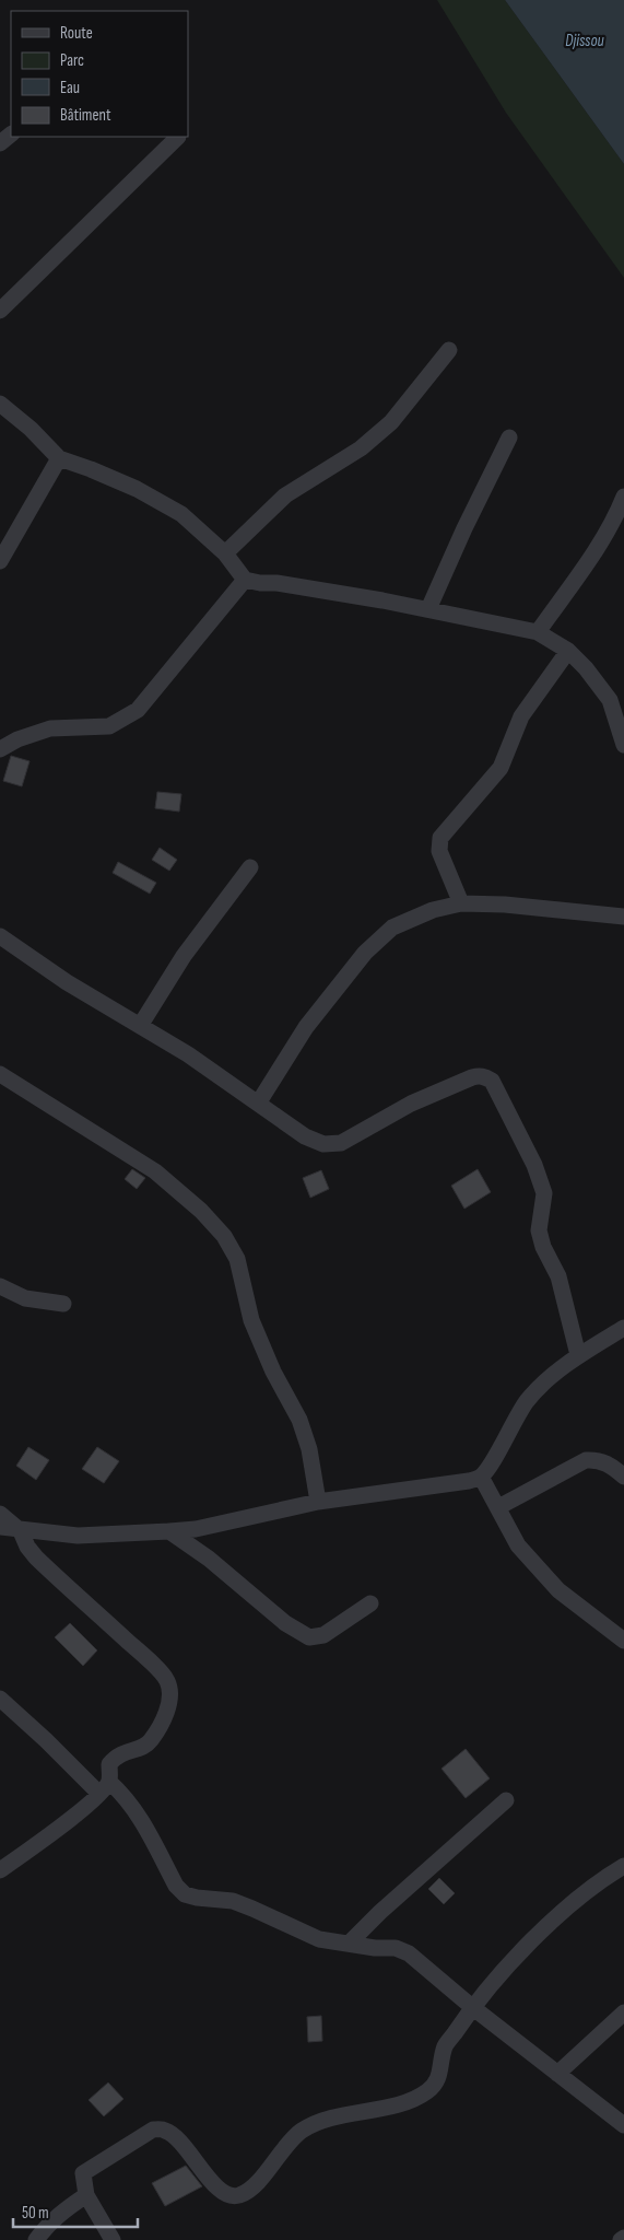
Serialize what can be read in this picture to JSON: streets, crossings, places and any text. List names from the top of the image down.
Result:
{
  "water": ["Djissou"],
  "legend": [
    "Route",
    "Parc",
    "Eau",
    "Bâtiment"
  ],
  "scale_bar": "50 m"
}
